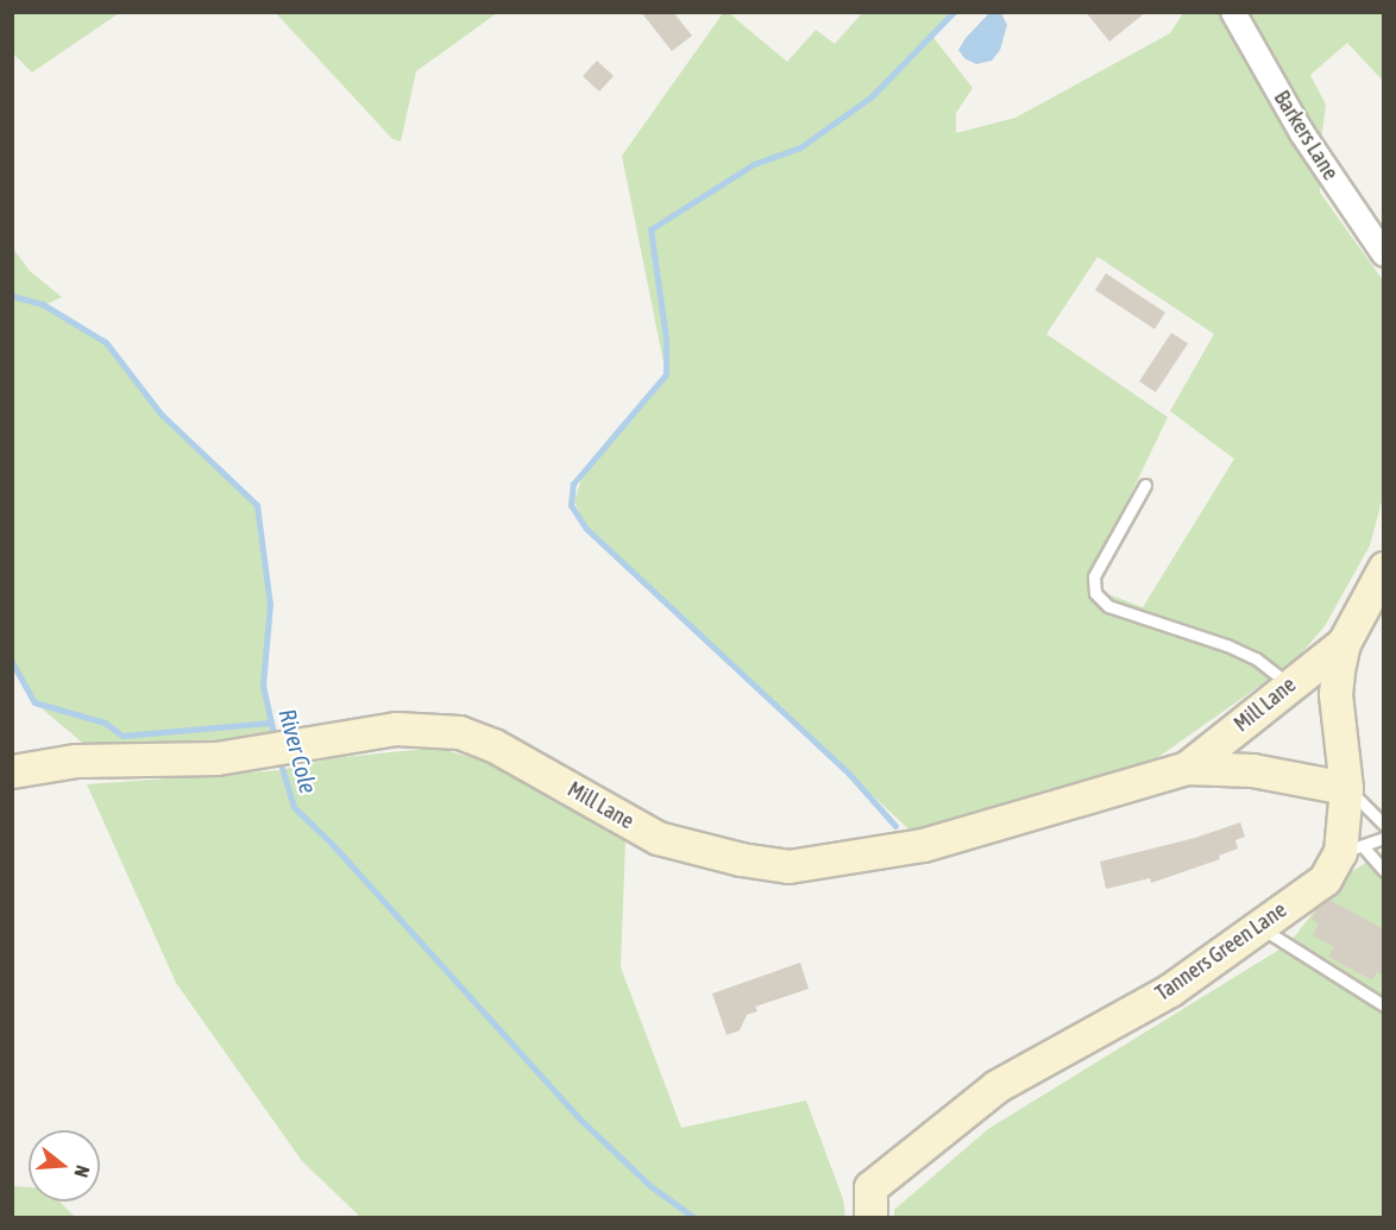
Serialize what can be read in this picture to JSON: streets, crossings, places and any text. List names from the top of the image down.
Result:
{
  "streets": {
    "street": ["Barkers Lane", "Mill Lane", "Tanners Green Lane"]
  },
  "crossings": [
    ["Mill Lane", "Tanners Green Lane"]
  ],
  "water": ["River Cole"],
  "north": "right"
}
